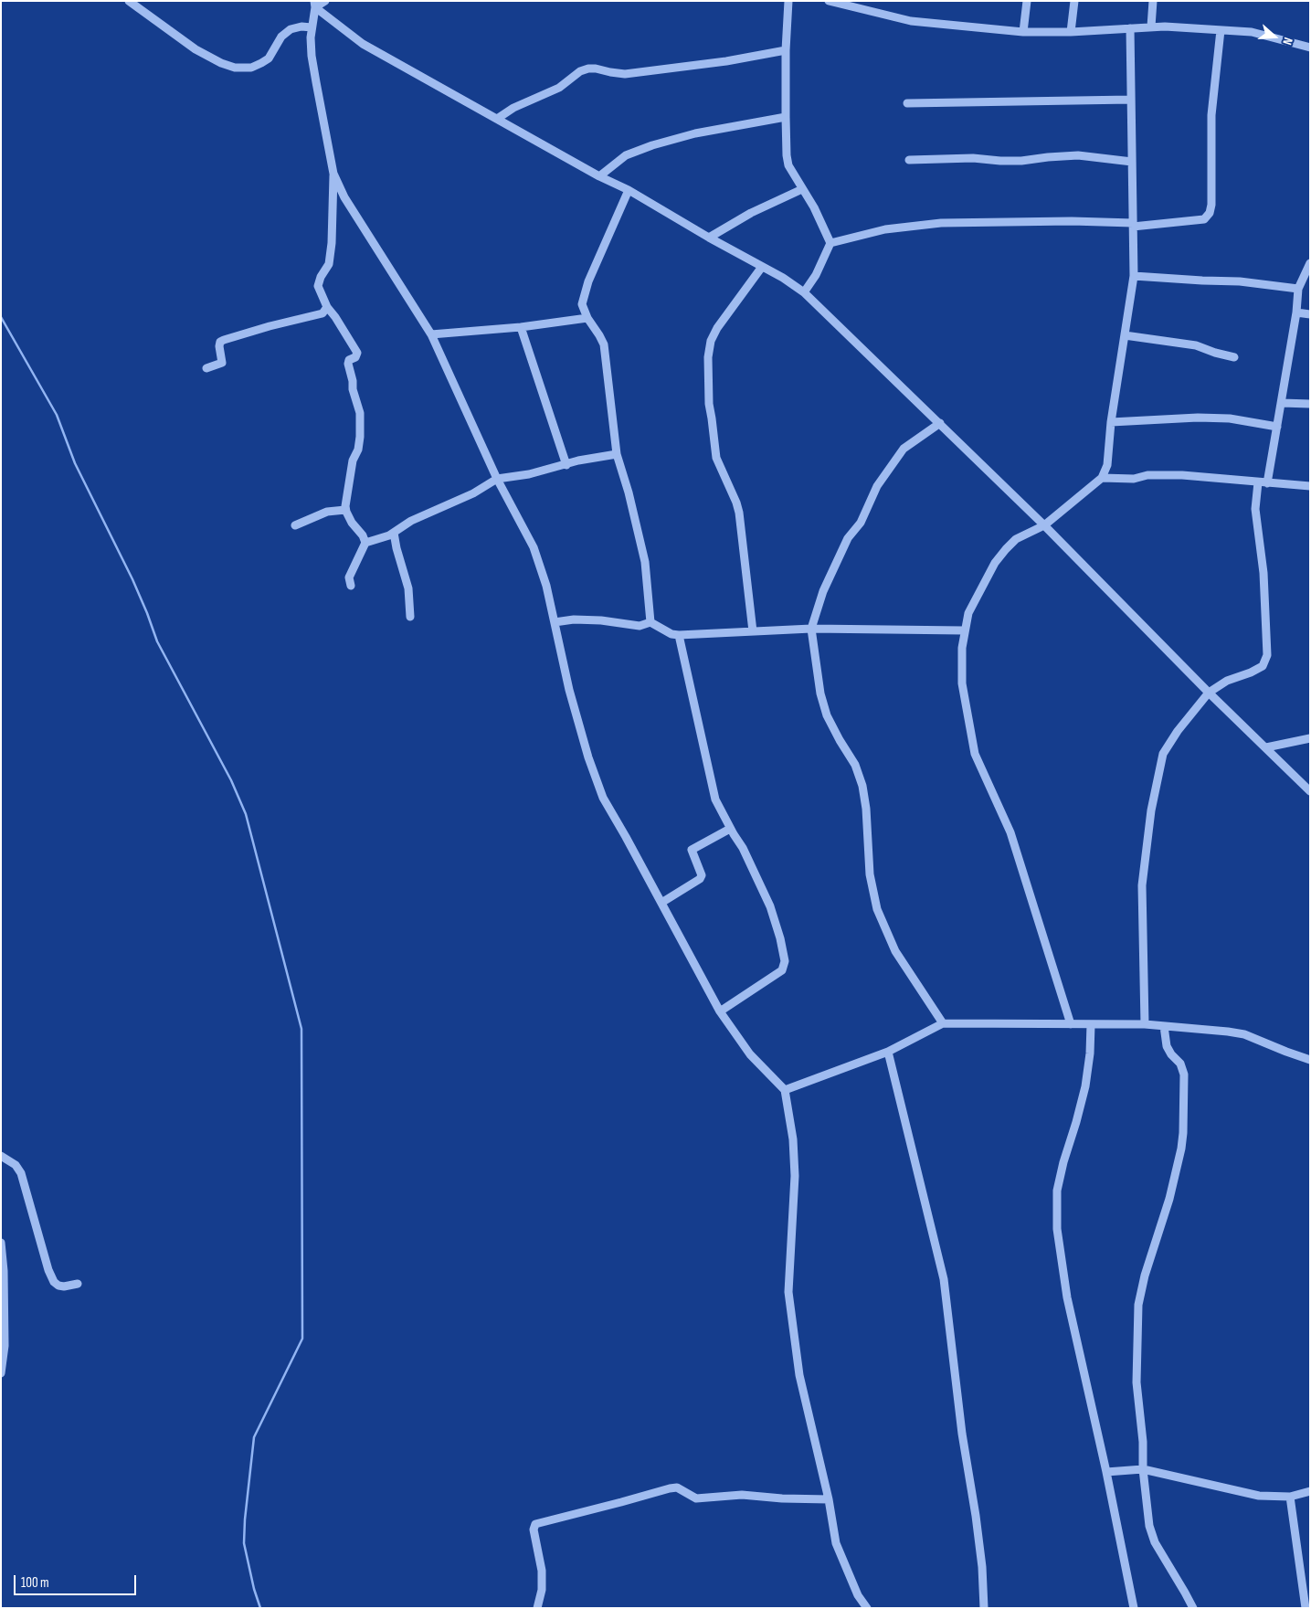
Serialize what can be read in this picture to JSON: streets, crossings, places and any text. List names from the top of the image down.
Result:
{
  "scale_bar": "100 m",
  "north": "right"
}
